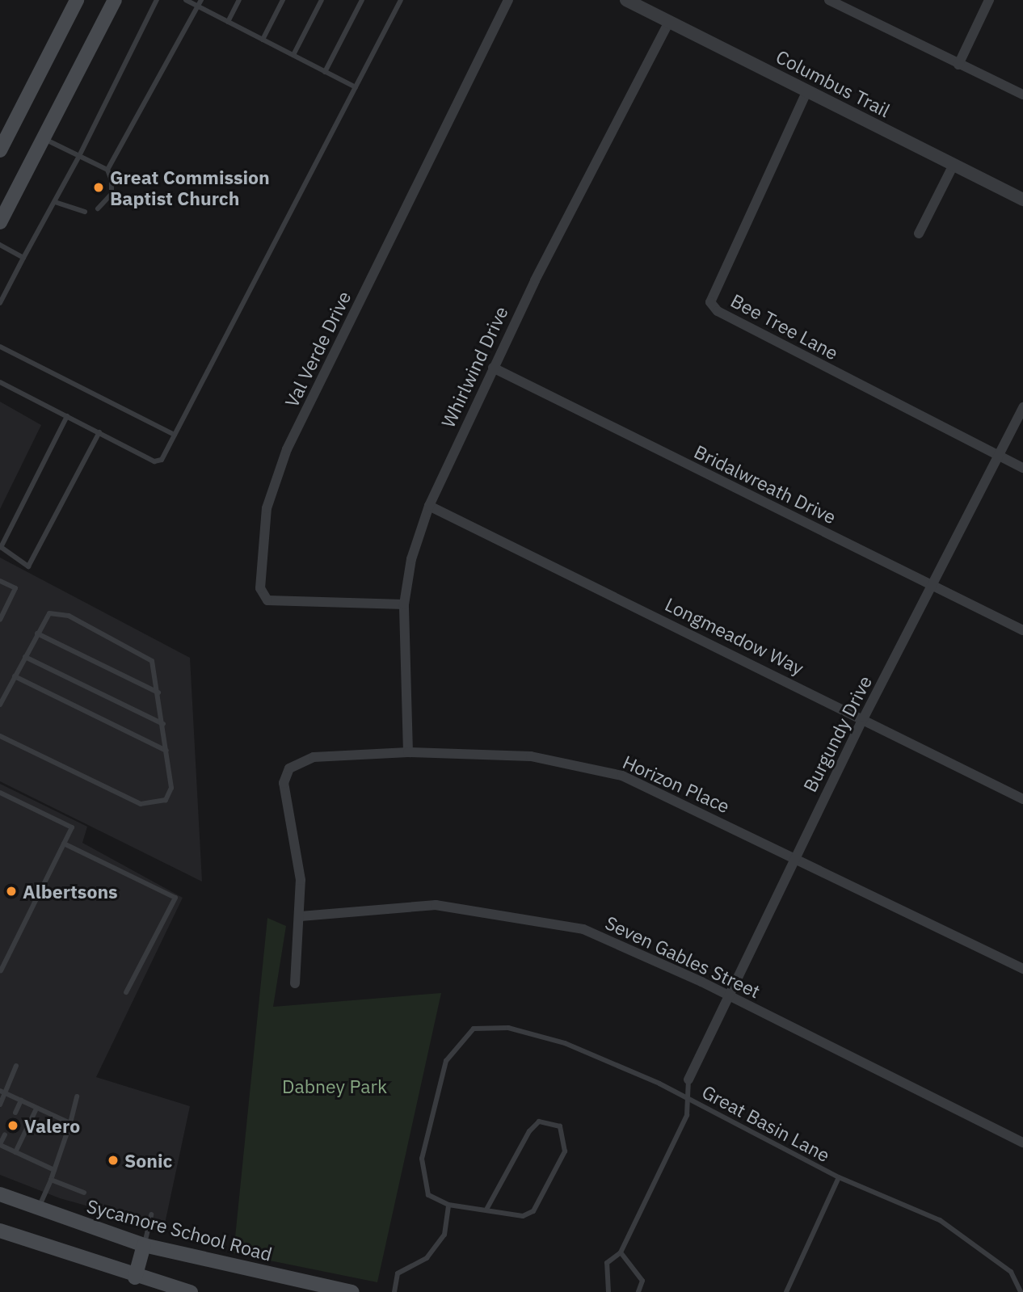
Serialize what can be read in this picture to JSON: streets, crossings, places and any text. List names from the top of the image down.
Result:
{
  "streets": {
    "main road": ["Sycamore School Road"],
    "street": [
      "Columbus Trail",
      "Bee Tree Lane",
      "Val Verde Drive",
      "Whirlwind Drive",
      "Bridalwreath Drive",
      "Longmeadow Way",
      "Burgundy Drive",
      "Horizon Place",
      "Seven Gables Street"
    ],
    "lane": ["Great Basin Lane"]
  },
  "crossings": [
    ["Columbus Trail", "Bee Tree Lane"],
    ["Columbus Trail", "Whirlwind Drive"],
    ["Bee Tree Lane", "Burgundy Drive"],
    ["Val Verde Drive", "Whirlwind Drive"],
    ["Whirlwind Drive", "Bridalwreath Drive"],
    ["Whirlwind Drive", "Longmeadow Way"],
    ["Whirlwind Drive", "Horizon Place"],
    ["Bridalwreath Drive", "Burgundy Drive"],
    ["Longmeadow Way", "Burgundy Drive"],
    ["Burgundy Drive", "Horizon Place"],
    ["Burgundy Drive", "Seven Gables Street"],
    ["Horizon Place", "Seven Gables Street"]
  ],
  "parks": ["Dabney Park"],
  "places": [
    "Great Commission Baptist Church",
    "Albertsons",
    "Valero",
    "Sonic"
  ]
}
